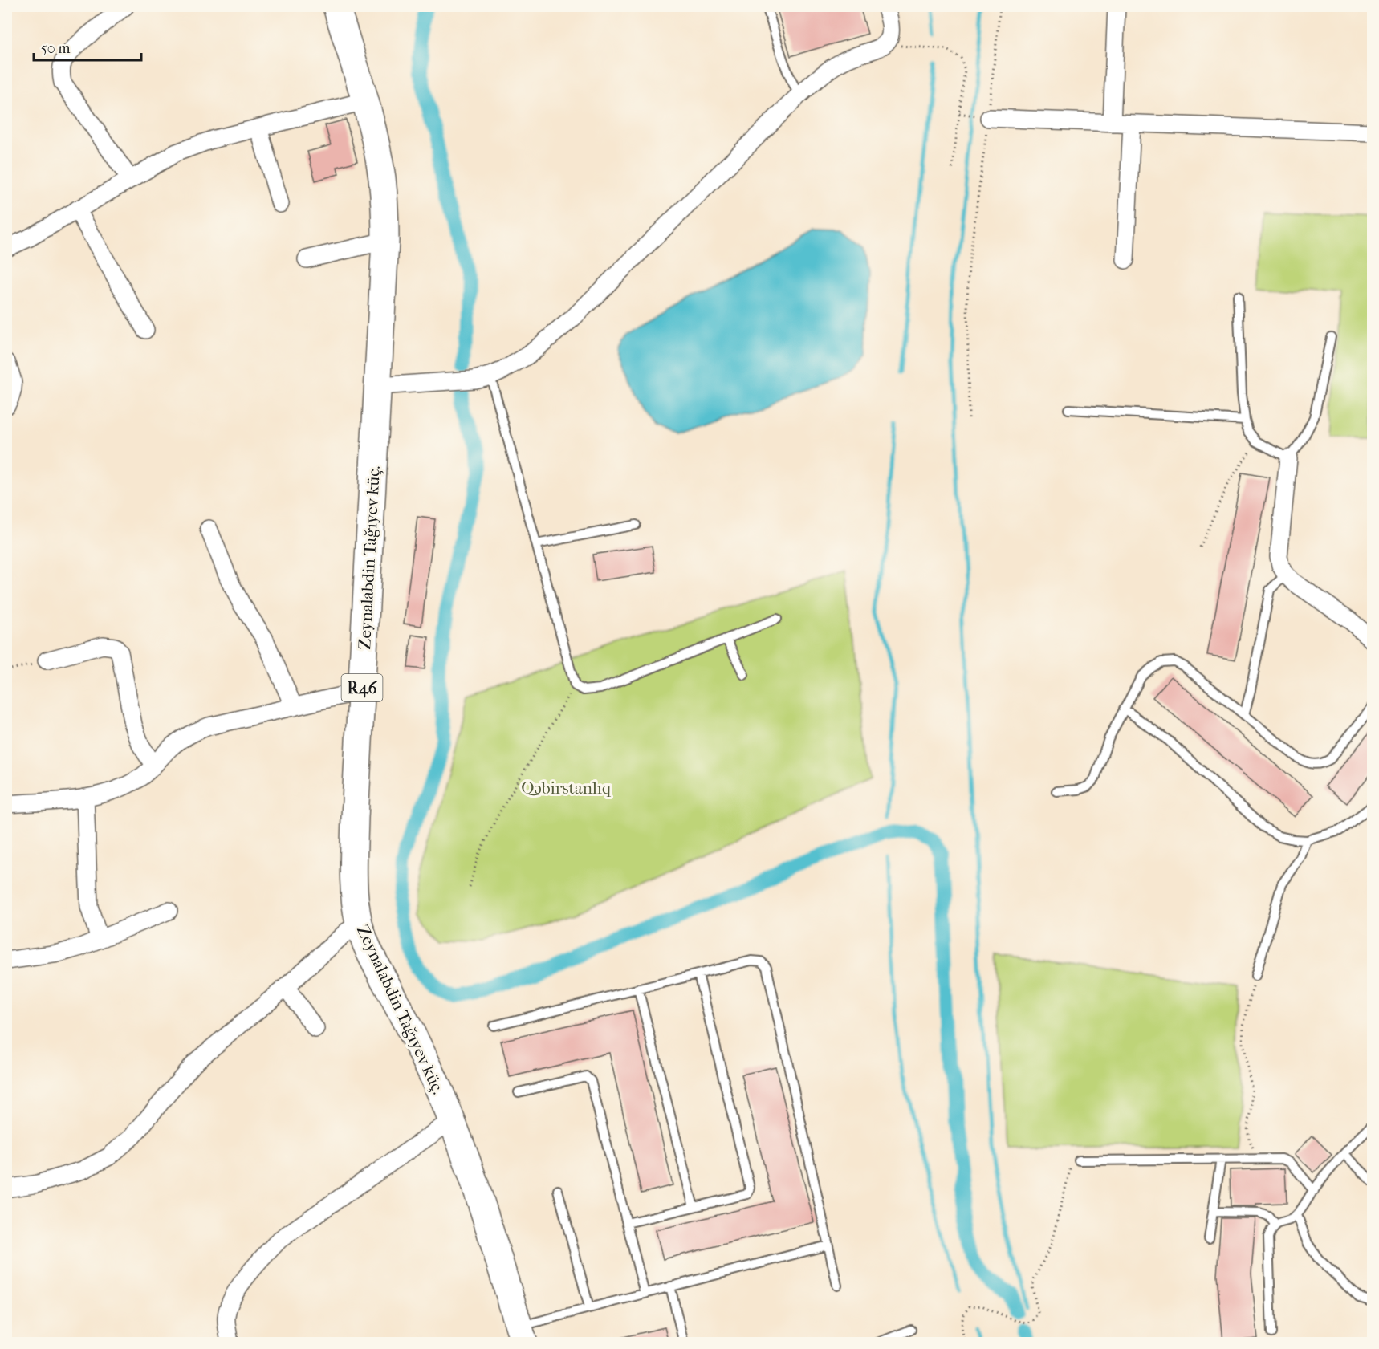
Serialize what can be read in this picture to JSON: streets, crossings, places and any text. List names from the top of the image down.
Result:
{
  "streets": {
    "main road": ["Zeynalabdin Tağıyev küç.", "R46"]
  },
  "parks": ["Qəbirstanlıq"],
  "scale_bar": "50 m"
}
